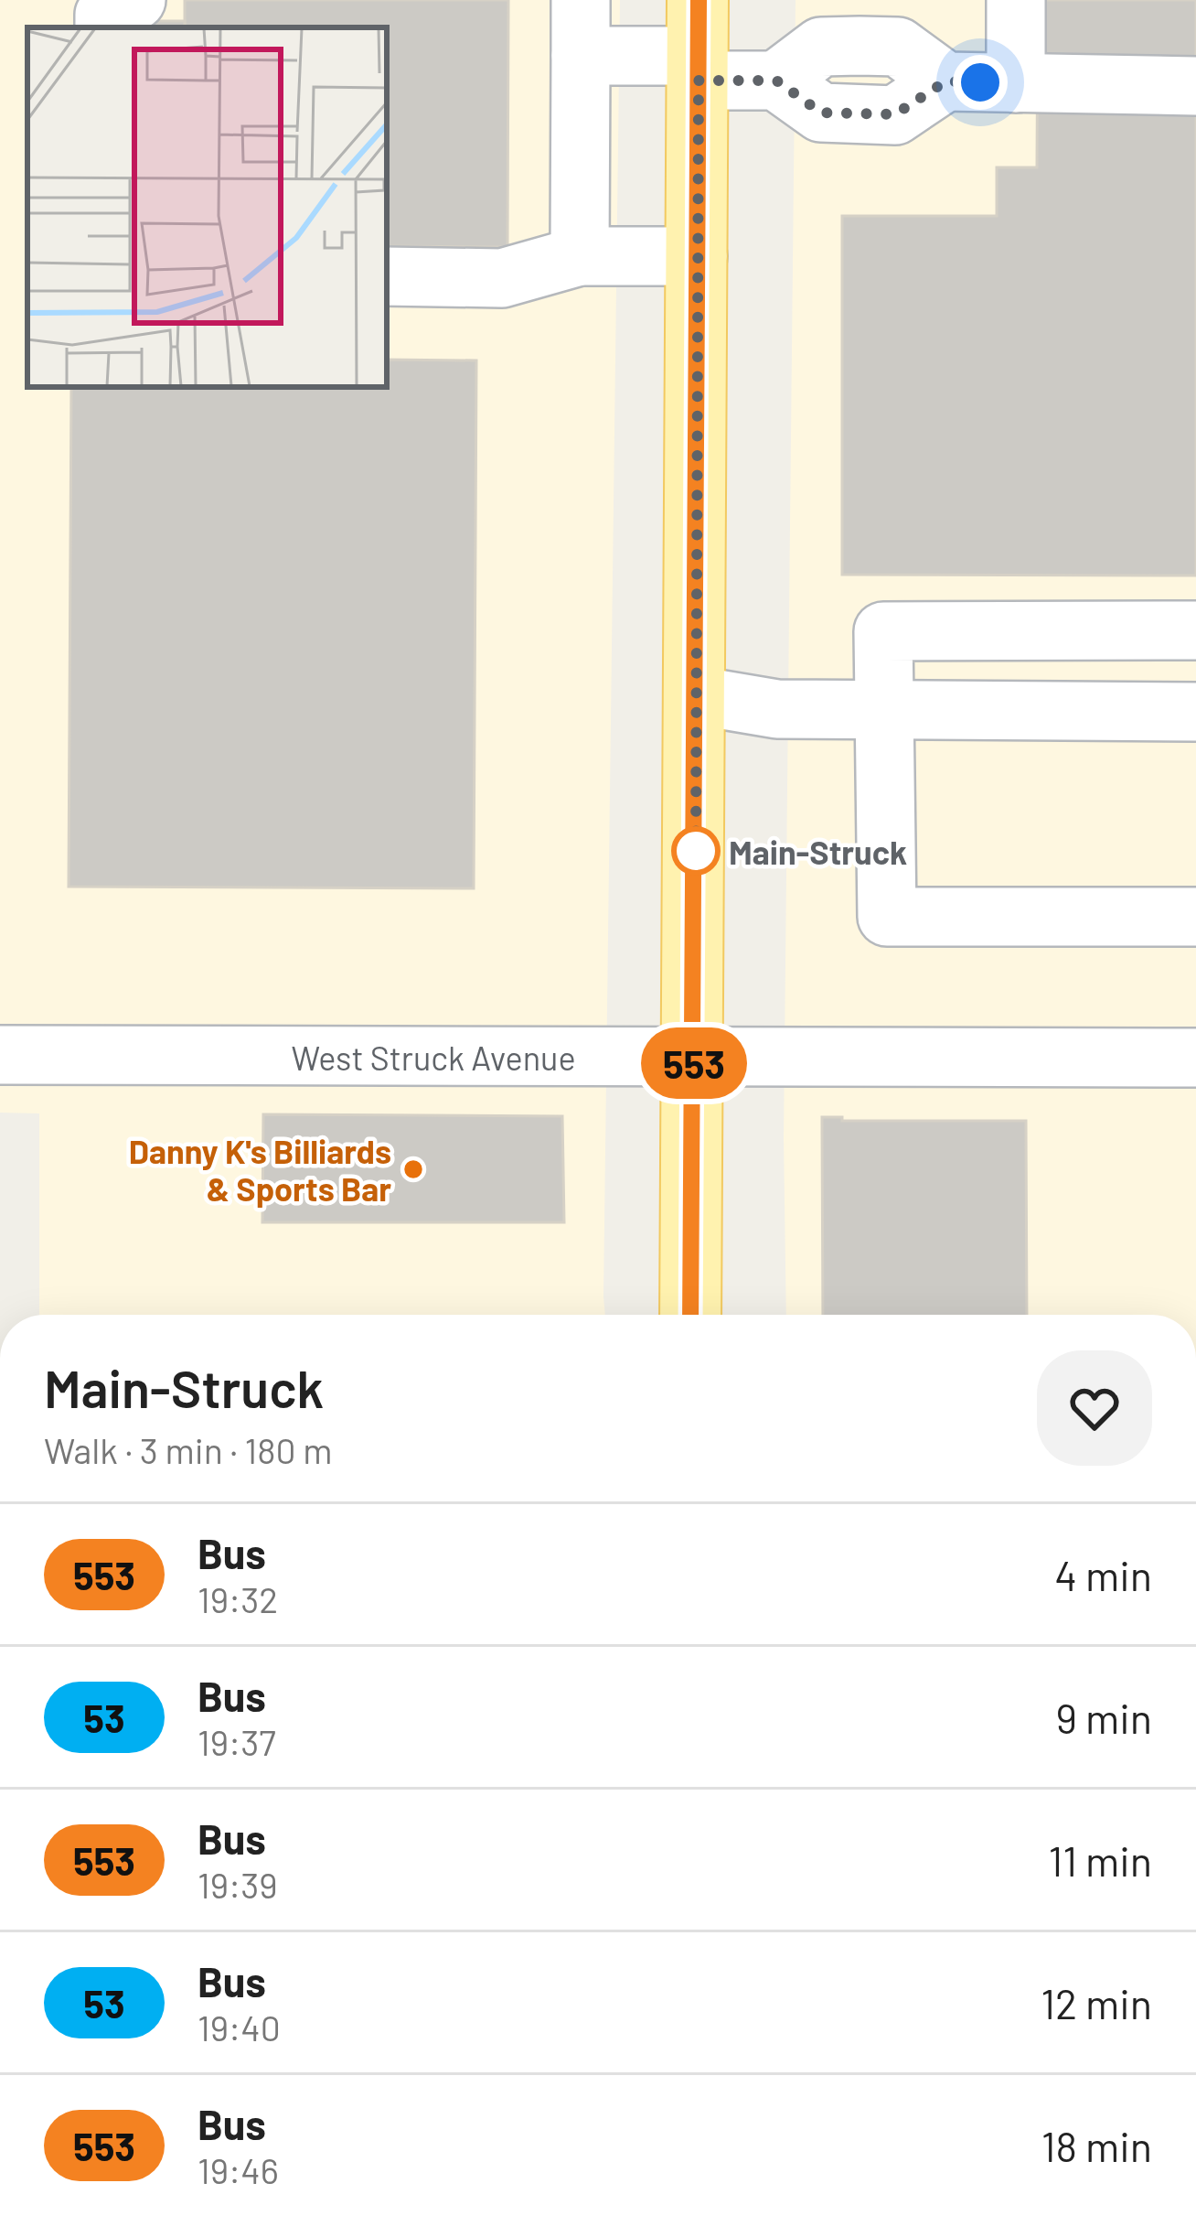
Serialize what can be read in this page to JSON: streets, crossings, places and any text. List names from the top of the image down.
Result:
{
  "streets": {
    "street": ["West Struck Avenue"]
  },
  "places": ["Main-Struck", "Danny K's Billiards & Sports Bar"],
  "lines": ["bus line 553"],
  "page": {
    "on_map": "553",
    "heading": ["Main-Struck", "Walk · 3 min · 180 m"],
    "list": [
      {
        "mark": "553",
        "name": "Bus",
        "note": "19:32",
        "value": "4 min"
      },
      {
        "mark": "53",
        "name": "Bus",
        "note": "19:37",
        "value": "9 min"
      },
      {
        "mark": "553",
        "name": "Bus",
        "note": "19:39",
        "value": "11 min"
      },
      {
        "mark": "53",
        "name": "Bus",
        "note": "19:40",
        "value": "12 min"
      },
      {
        "mark": "553",
        "name": "Bus",
        "note": "19:46",
        "value": "18 min"
      }
    ]
  }
}
